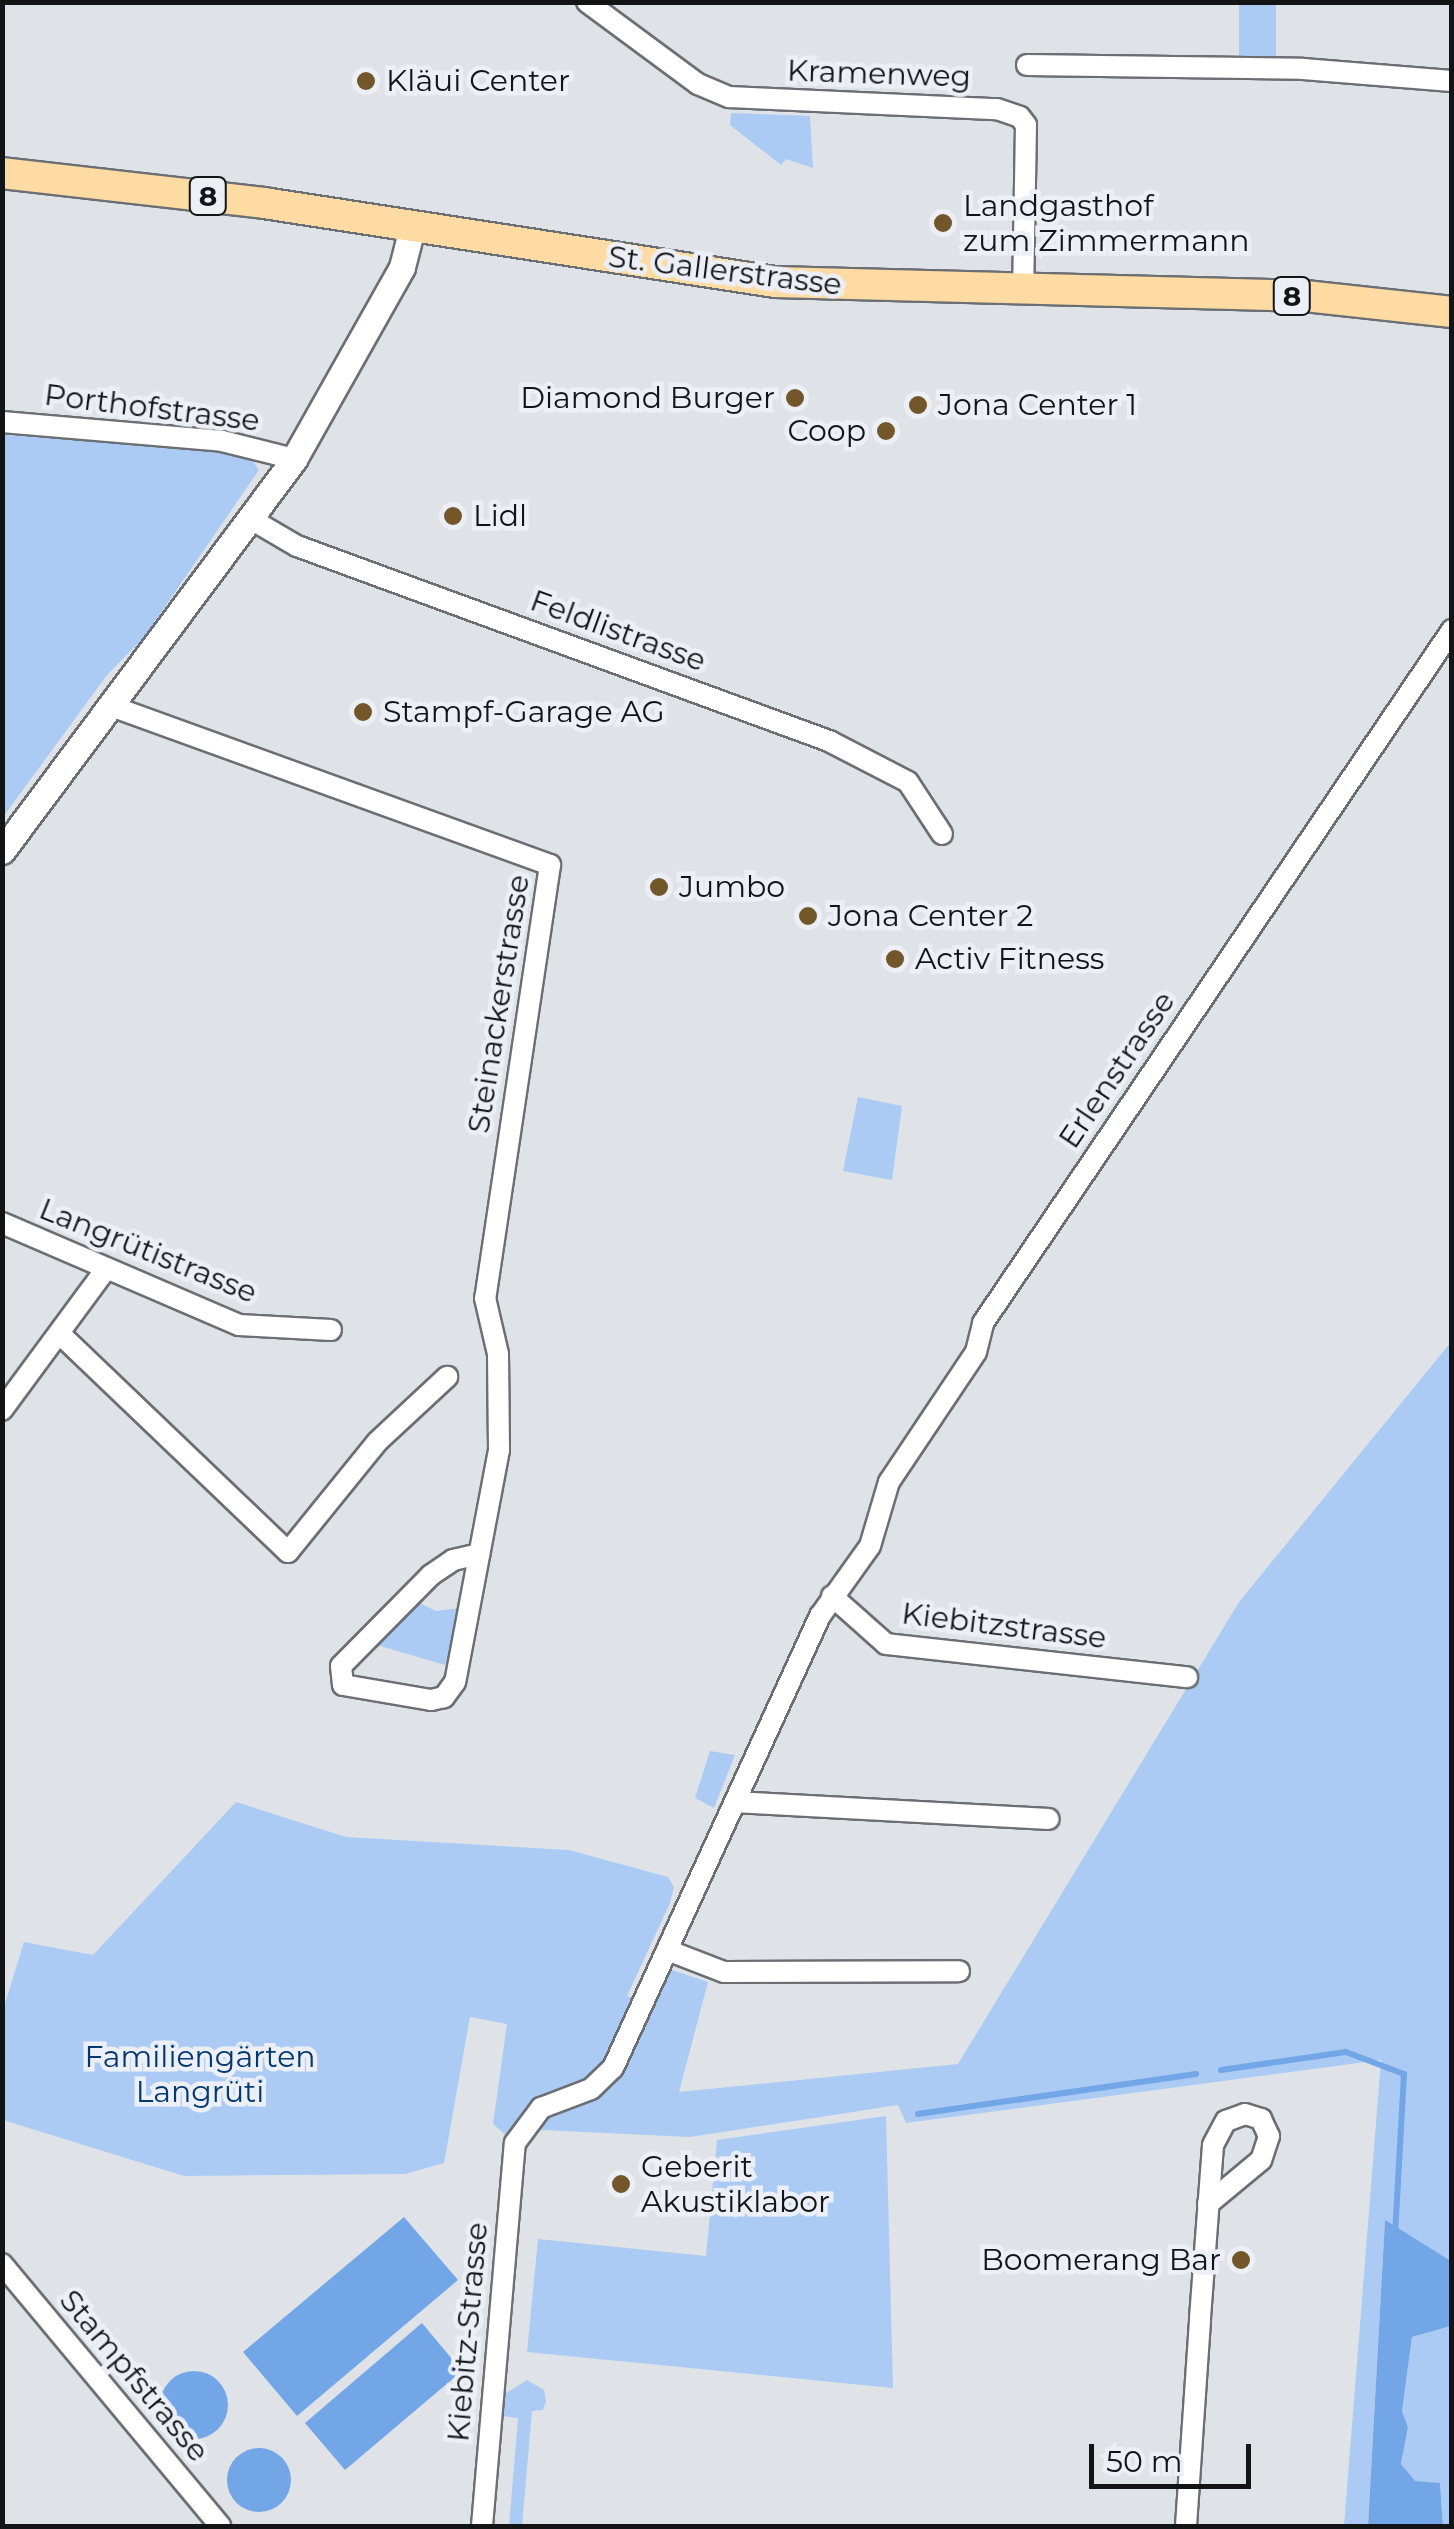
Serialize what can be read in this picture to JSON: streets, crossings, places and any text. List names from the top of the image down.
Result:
{
  "streets": {
    "main road": ["8", "St. Gallerstrasse"],
    "street": [
      "Kramenweg",
      "Porthofstrasse",
      "Feldlistrasse",
      "Steinackerstrasse",
      "Erlenstrasse",
      "Langrütistrasse",
      "Kiebitzstrasse",
      "Kiebitz-Strasse",
      "Stampfstrasse"
    ]
  },
  "crossings": [
    ["Kramenweg", "St. Gallerstrasse"],
    ["Erlenstrasse", "Kiebitzstrasse"]
  ],
  "parks": ["Familiengärten Langrüti"],
  "places": [
    "Kläui Center",
    "Landgasthof zum Zimmermann",
    "Diamond Burger",
    "Jona Center 1",
    "Coop",
    "Lidl",
    "Stampf-Garage AG",
    "Jumbo",
    "Jona Center 2",
    "Activ Fitness",
    "Geberit Akustiklabor",
    "Boomerang Bar"
  ],
  "scale_bar": "50 m"
}
